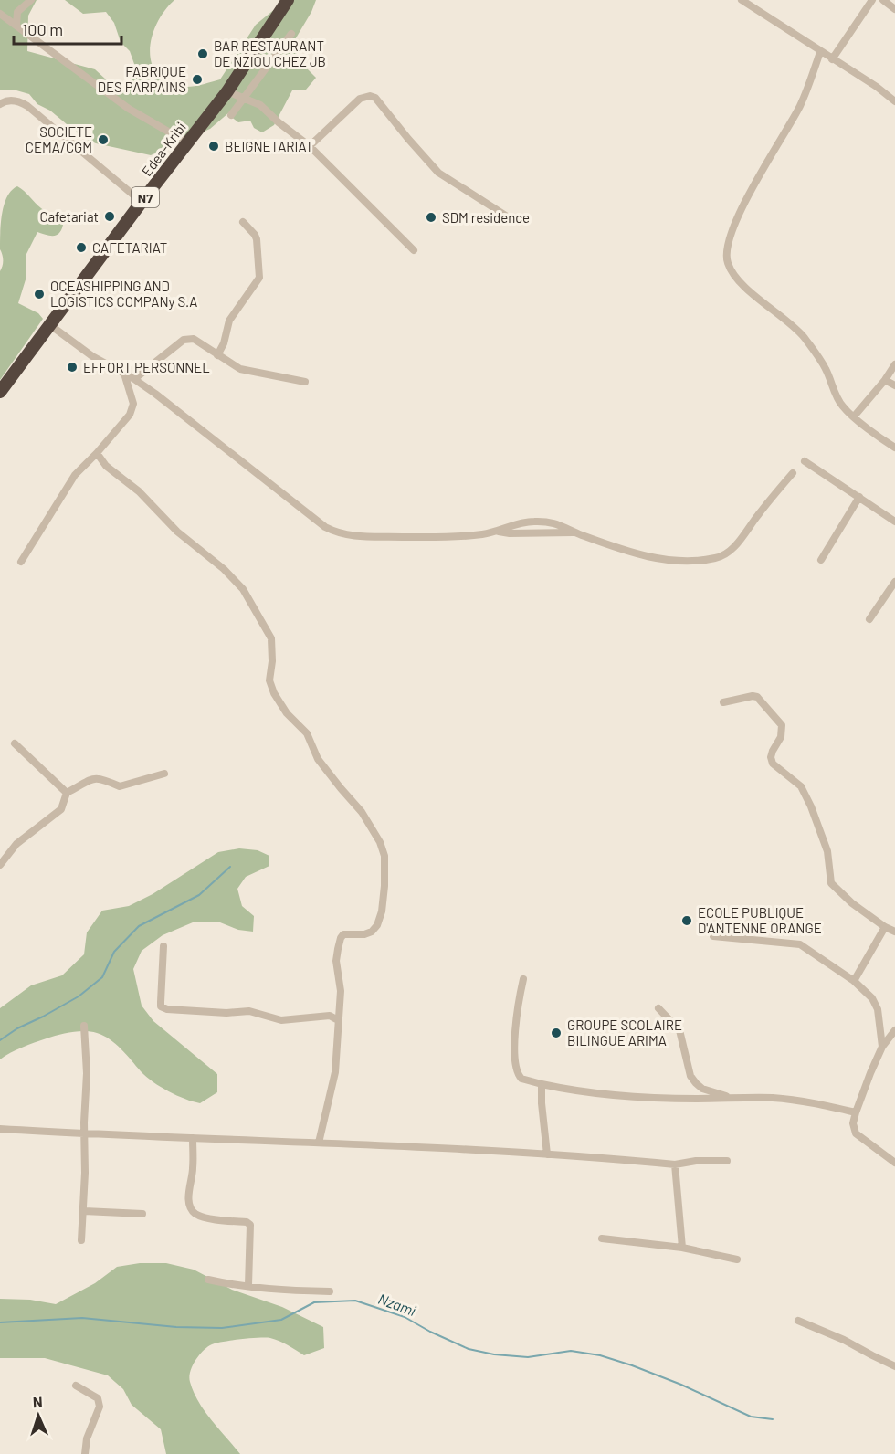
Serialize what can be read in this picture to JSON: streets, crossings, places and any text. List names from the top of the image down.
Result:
{
  "streets": {
    "highway": ["Edea-Kribi", "N7"]
  },
  "water": ["Nzami"],
  "places": [
    "BAR RESTAURANT DE NZIOU CHEZ JB",
    "FABRIQUE DES PARPAINS",
    "SOCIETE CEMA/CGM",
    "BEIGNETARIAT",
    "Cafetariat",
    "SDM residence",
    "CAFETARIAT",
    "OCEASHIPPING AND LOGISTICS COMPANy S.A",
    "EFFORT PERSONNEL",
    "ECOLE PUBLIQUE D'ANTENNE ORANGE",
    "GROUPE SCOLAIRE BILINGUE ARIMA"
  ],
  "scale_bar": "100 m",
  "north": "top"
}
